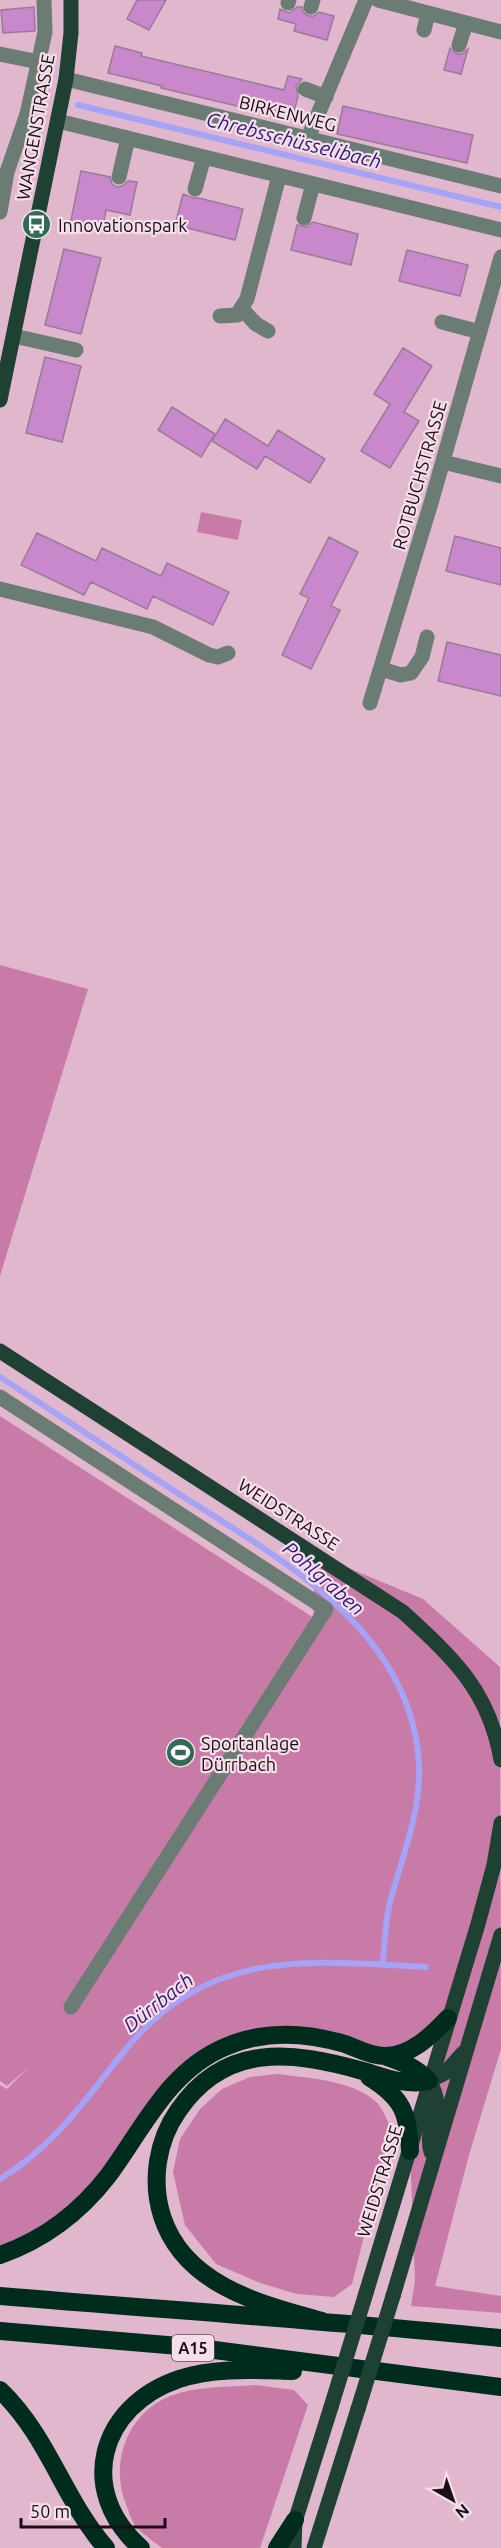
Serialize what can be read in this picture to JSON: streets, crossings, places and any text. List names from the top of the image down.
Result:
{
  "streets": {
    "highway": ["A15"],
    "main road": ["WANGENSTRASSE", "WEIDSTRASSE"],
    "street": ["BIRKENWEG", "ROTBUCHSTRASSE"]
  },
  "crossings": [
    ["BIRKENWEG", "WANGENSTRASSE"]
  ],
  "water": ["Chrebsschüsselibach", "Pohlgraben", "Dürrbach"],
  "places": {
    "bus stop": ["Innovationspark"],
    "sports": ["Sportanlage Dürrbach"]
  },
  "scale_bar": "50 m",
  "north": "bottom right"
}
